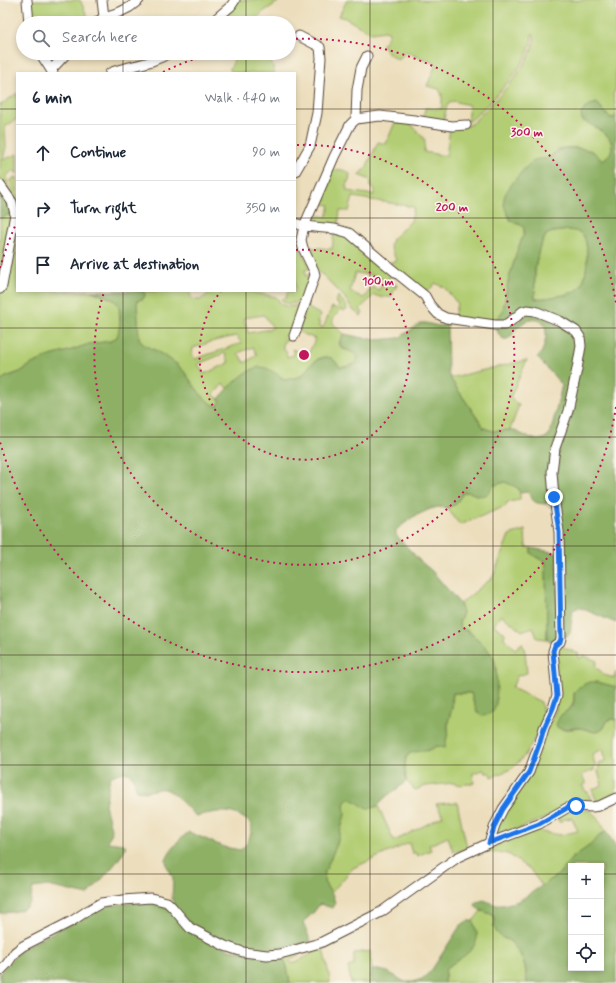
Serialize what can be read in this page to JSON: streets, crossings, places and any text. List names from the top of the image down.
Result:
{
  "page": {
    "search": "Search here",
    "heading": ["6 min", "Walk · 440 m"],
    "list": [
      ["Continue", "90 m"],
      ["Turn right", "350 m"],
      "Arrive at destination"
    ],
    "map_buttons": ["+", "−"]
  },
  "rings": ["300 m", "200 m", "100 m"]
}
